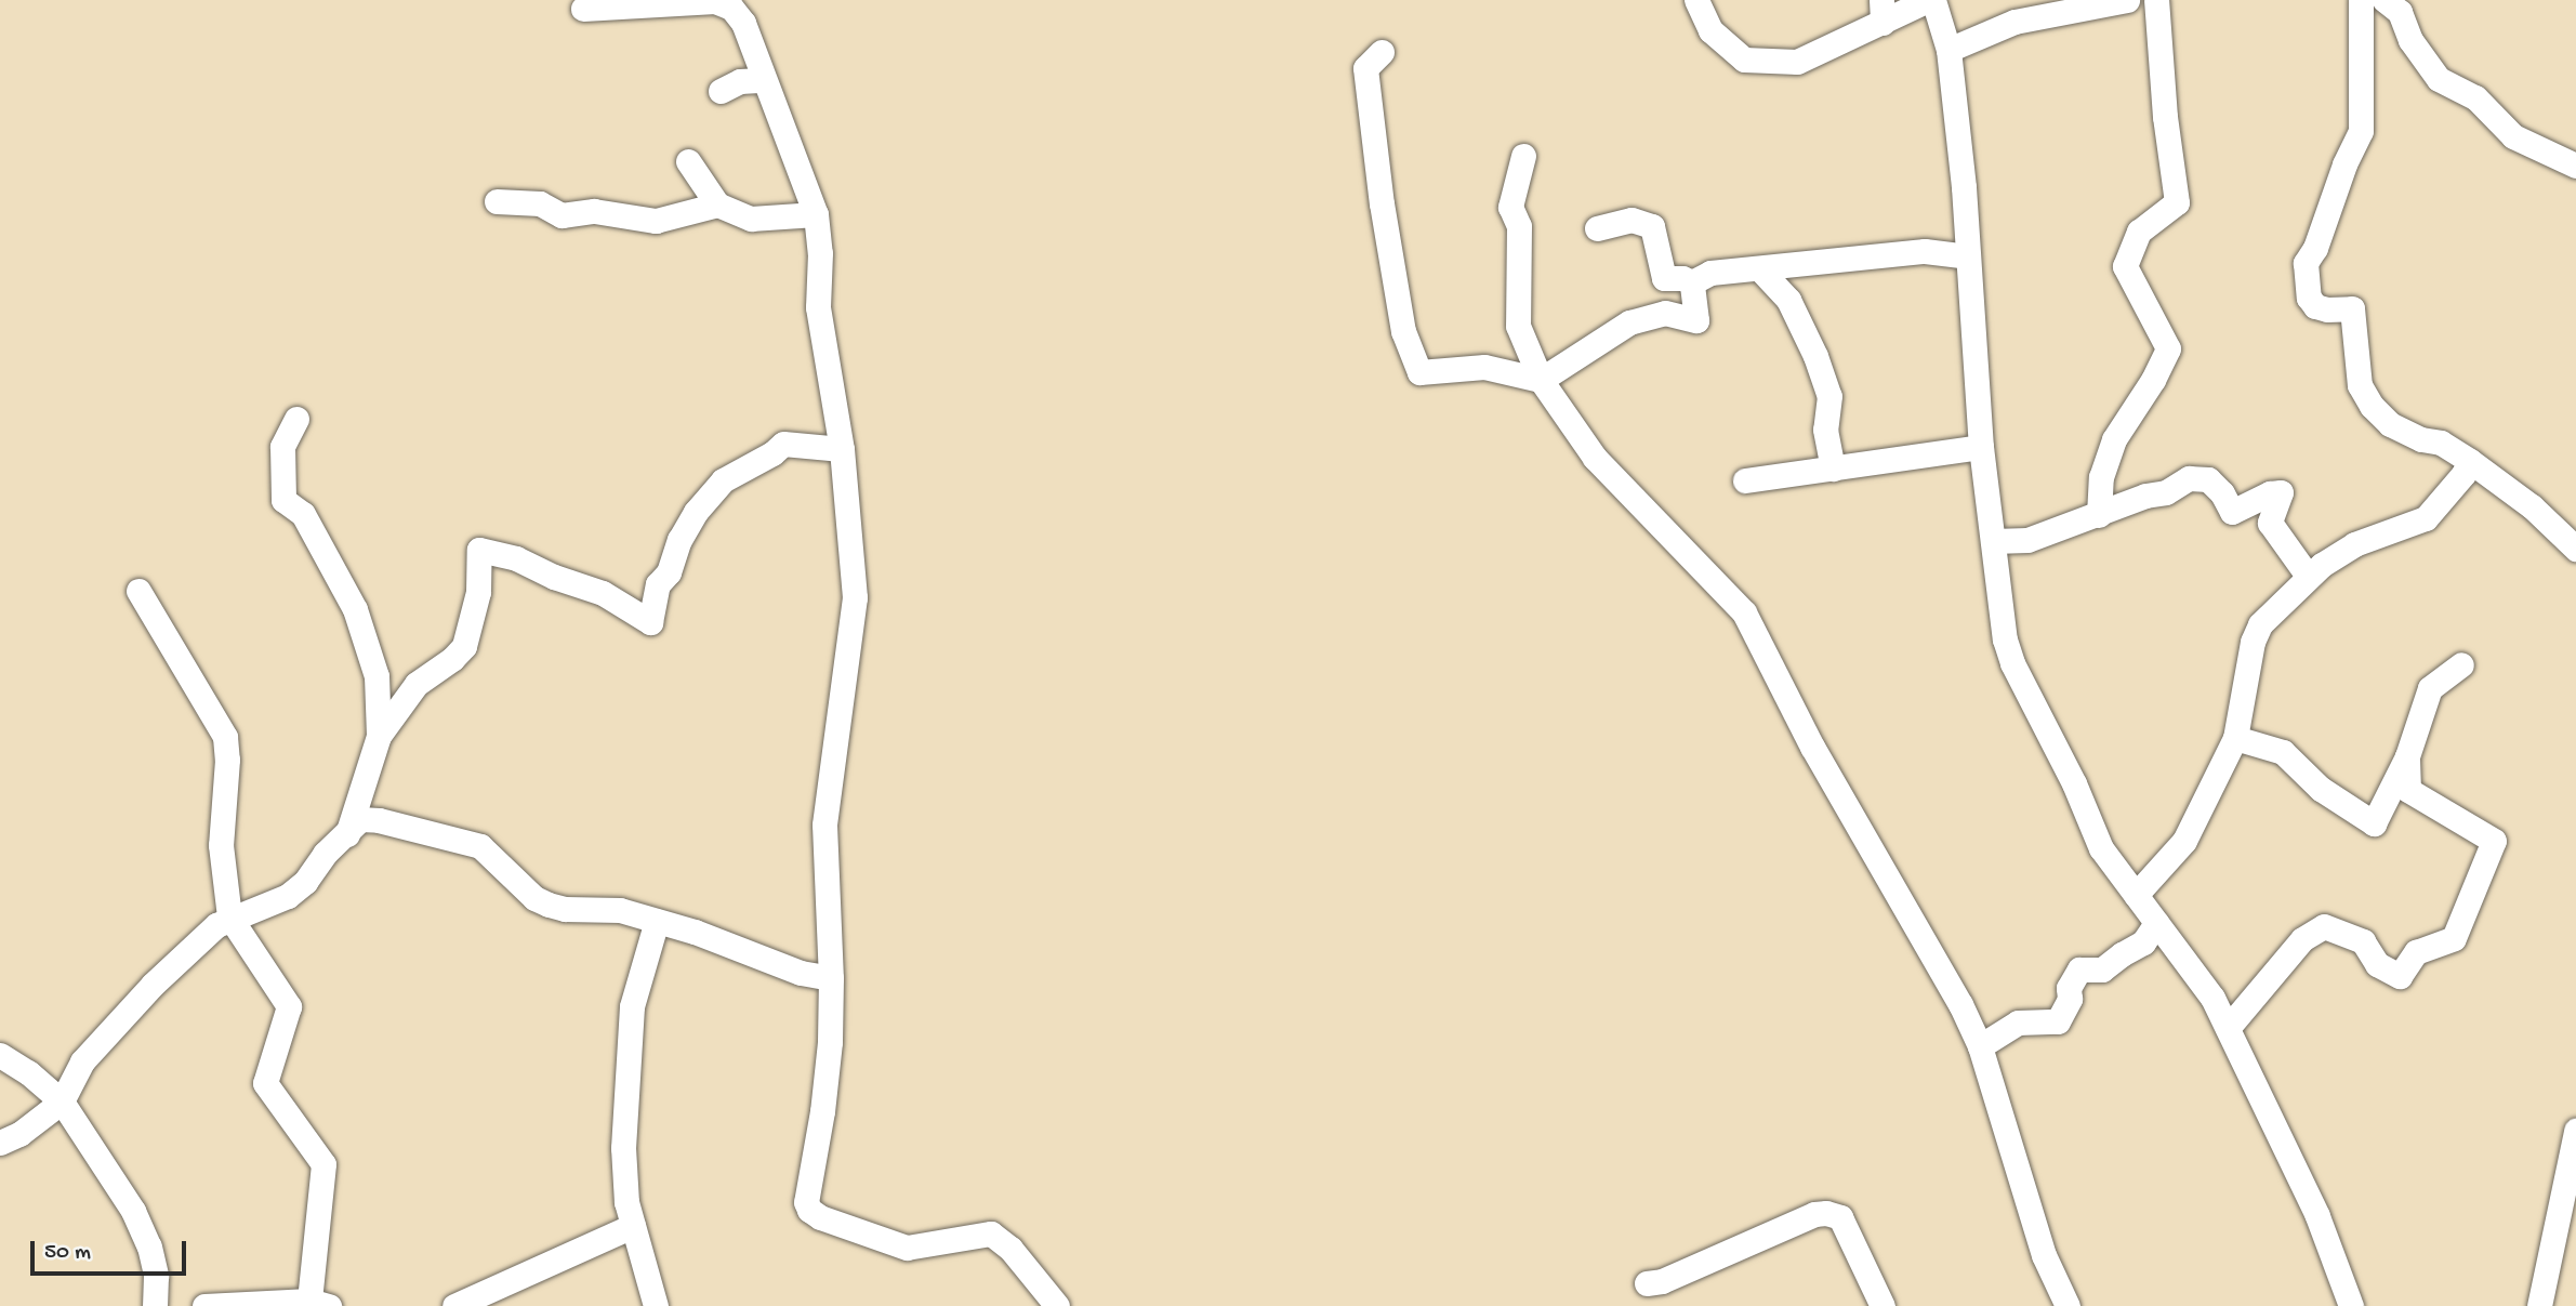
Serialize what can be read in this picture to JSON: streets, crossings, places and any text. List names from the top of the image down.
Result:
{
  "scale_bar": "50 m"
}
